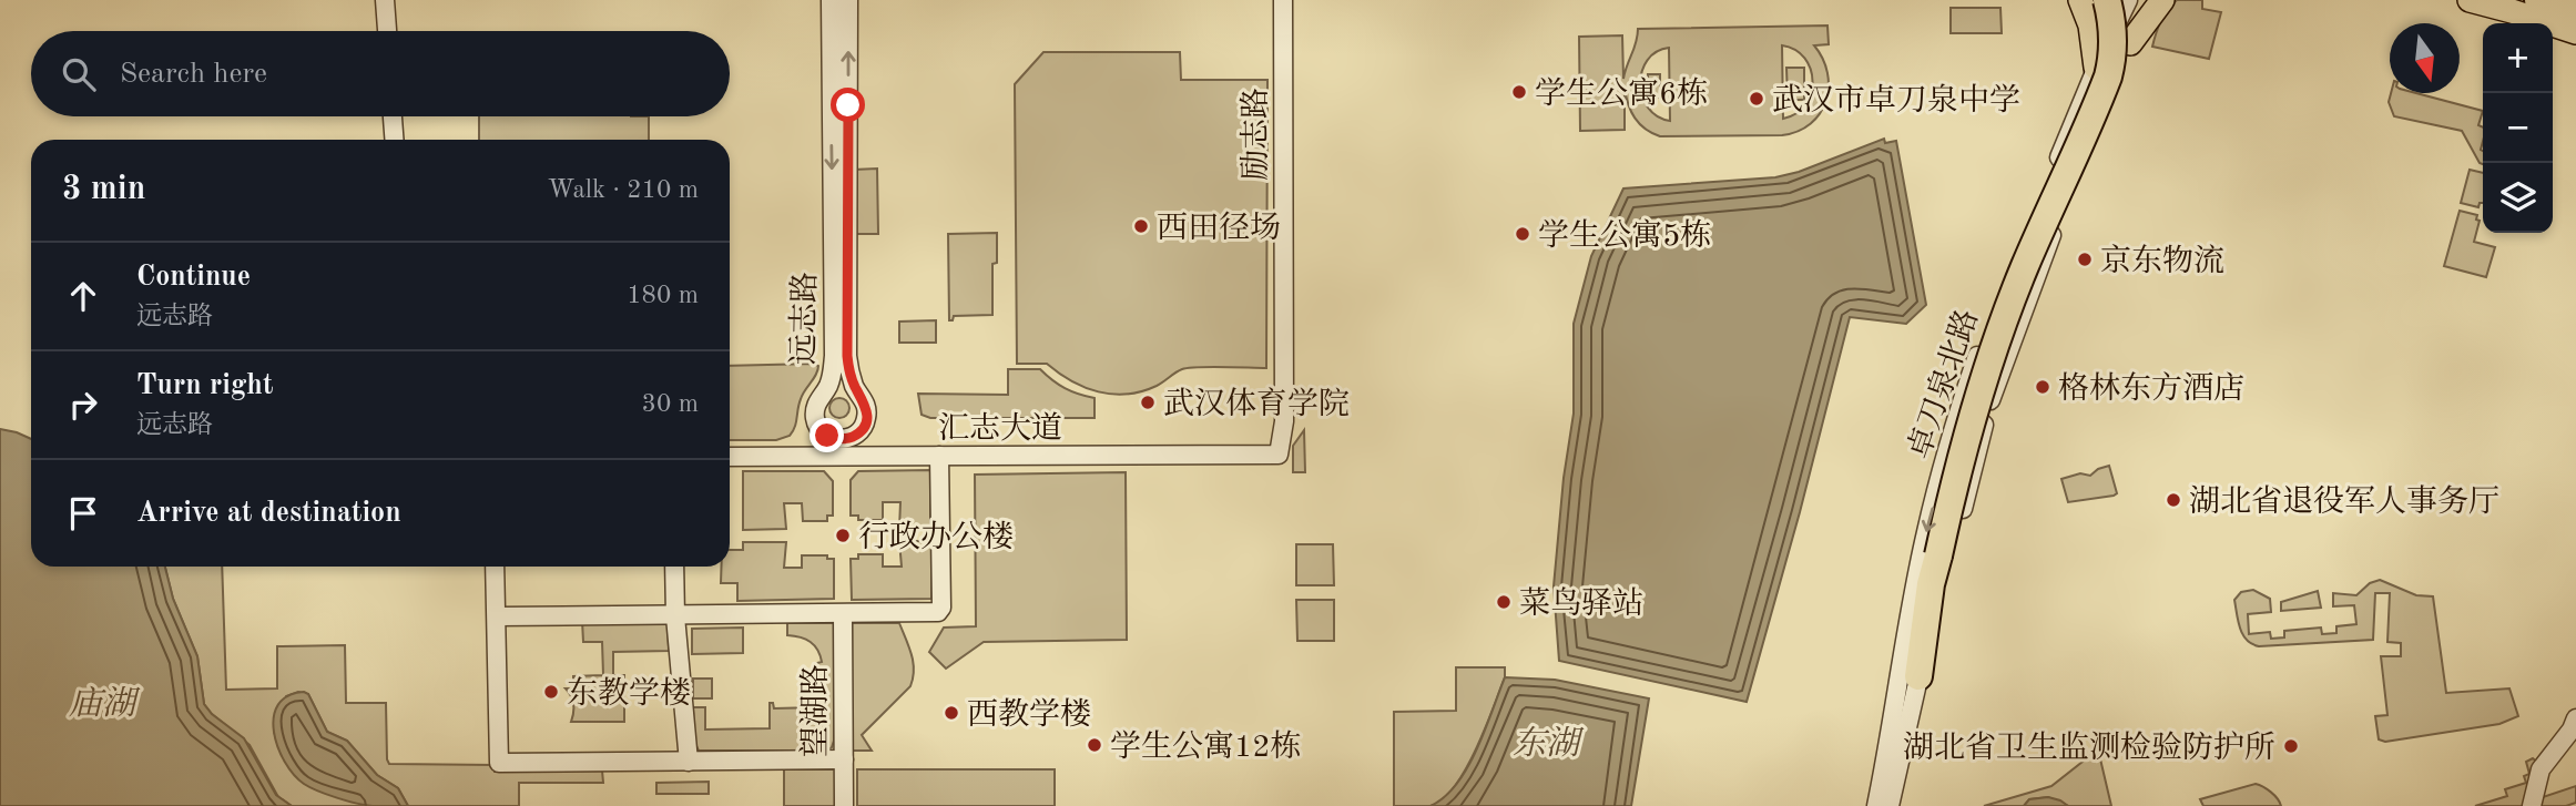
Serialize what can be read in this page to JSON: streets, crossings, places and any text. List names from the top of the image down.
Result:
{
  "streets": {
    "street": [
      "励志路",
      "远志路",
      "卓刀泉北路",
      "汇志大道",
      "望湖路"
    ]
  },
  "crossings": [
    ["励志路", "汇志大道"]
  ],
  "water": ["庙湖", "东湖"],
  "places": [
    "学生公寓6栋",
    "武汉市卓刀泉中学",
    "西田径场",
    "学生公寓5栋",
    "京东物流",
    "格林东方酒店",
    "武汉体育学院",
    "湖北省退役军人事务厅",
    "行政办公楼",
    "菜鸟驿站",
    "东教学楼",
    "西教学楼",
    "学生公寓12栋",
    "湖北省卫生监测检验防护所"
  ],
  "north": "bottom",
  "page": {
    "map_buttons": ["+", "−"],
    "search": "Search here",
    "heading": ["3 min", "Walk · 210 m"],
    "list": [
      ["Continue", "远志路", "180 m"],
      ["Turn right", "远志路", "30 m"],
      "Arrive at destination"
    ]
  }
}
